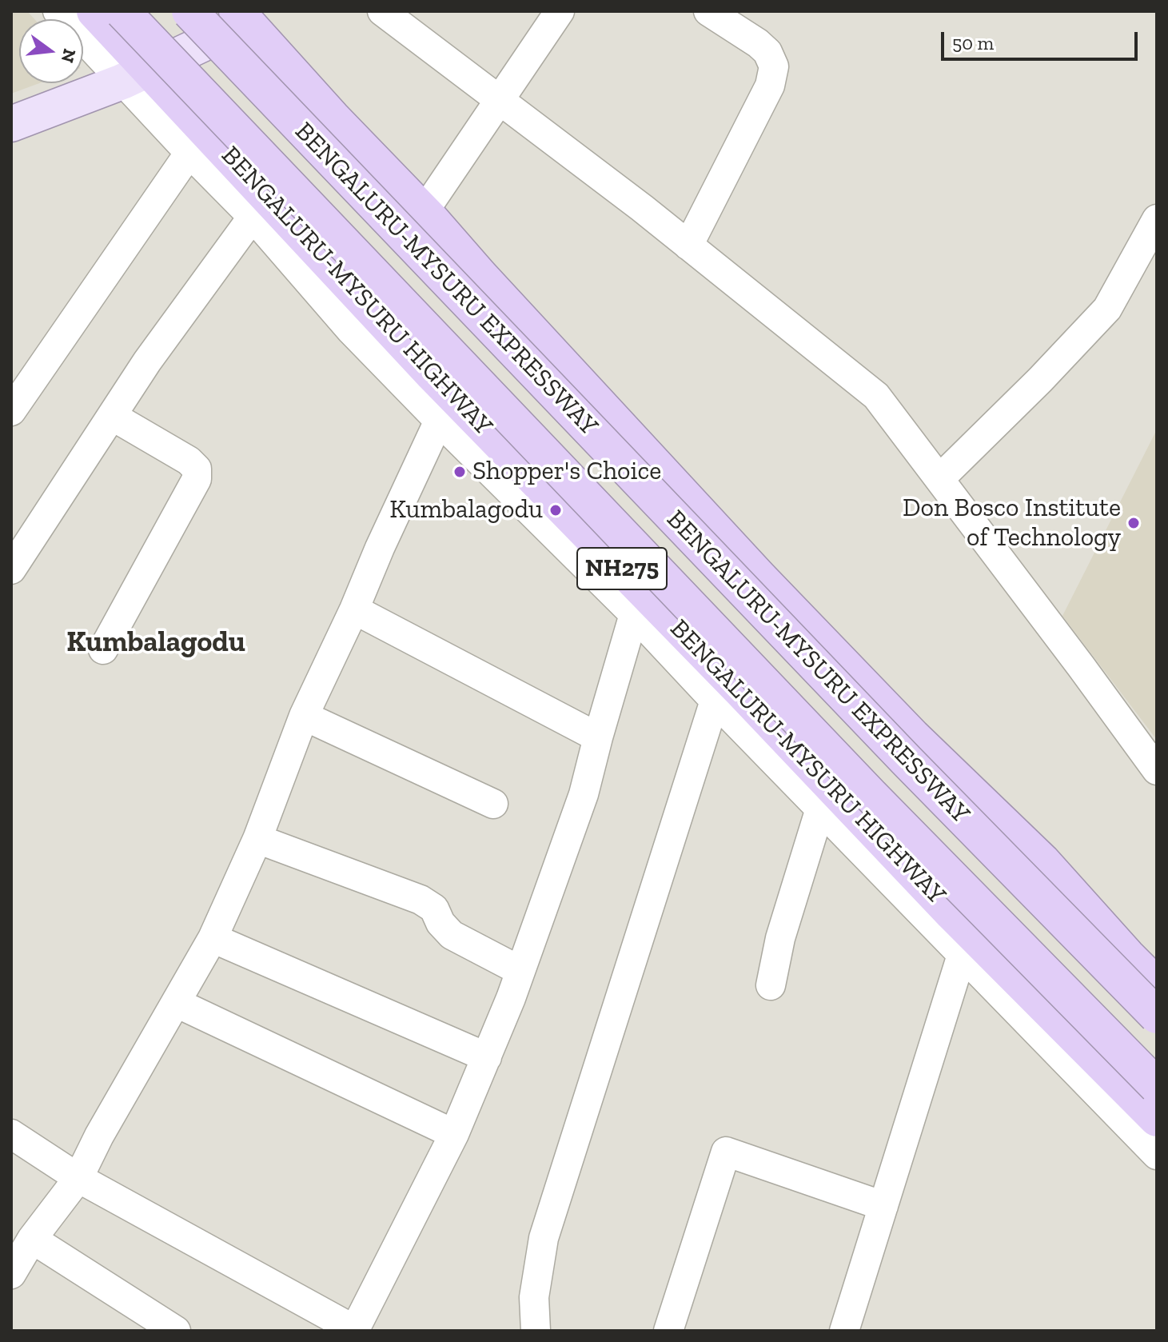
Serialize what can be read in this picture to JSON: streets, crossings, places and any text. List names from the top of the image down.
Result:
{
  "streets": {
    "highway": ["BENGALURU-MYSURU EXPRESSWAY", "BENGALURU-MYSURU HIGHWAY", "NH275"]
  },
  "crossings": [
    ["BENGALURU-MYSURU HIGHWAY", "NH275"]
  ],
  "districts": ["Kumbalagodu"],
  "places": ["Shopper's Choice", "Kumbalagodu", "Don Bosco Institute of Technology"],
  "scale_bar": "50 m",
  "north": "right"
}
